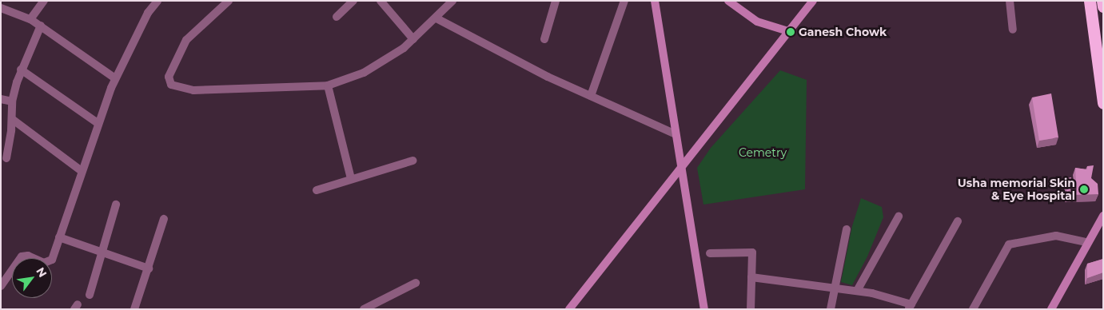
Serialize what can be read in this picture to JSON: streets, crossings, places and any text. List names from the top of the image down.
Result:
{
  "parks": ["Cemetry"],
  "places": ["Ganesh Chowk", "Usha memorial Skin & Eye Hospital"],
  "north": "top right"
}
